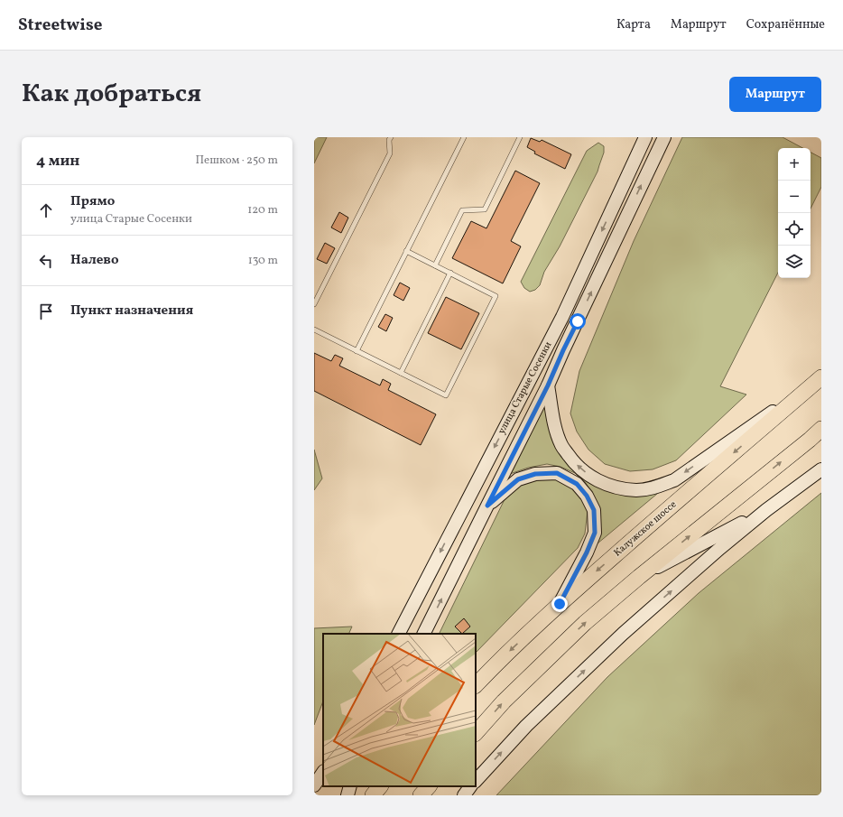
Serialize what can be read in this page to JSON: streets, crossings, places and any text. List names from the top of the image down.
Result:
{
  "streets": {
    "highway": ["Калужское шоссе"],
    "main road": ["улица Старые Сосенки"]
  },
  "page": {
    "header": "Streetwise",
    "nav": ["Карта", "Маршрут", "Сохранённые"],
    "title": "Как добраться",
    "buttons": "Маршрут",
    "heading": ["4 мин", "Пешком · 250 m"],
    "map_buttons": ["+", "−"],
    "list": [
      ["Прямо", "улица Старые Сосенки", "120 m"],
      ["Налево", "130 m"],
      "Пункт назначения"
    ]
  }
}
